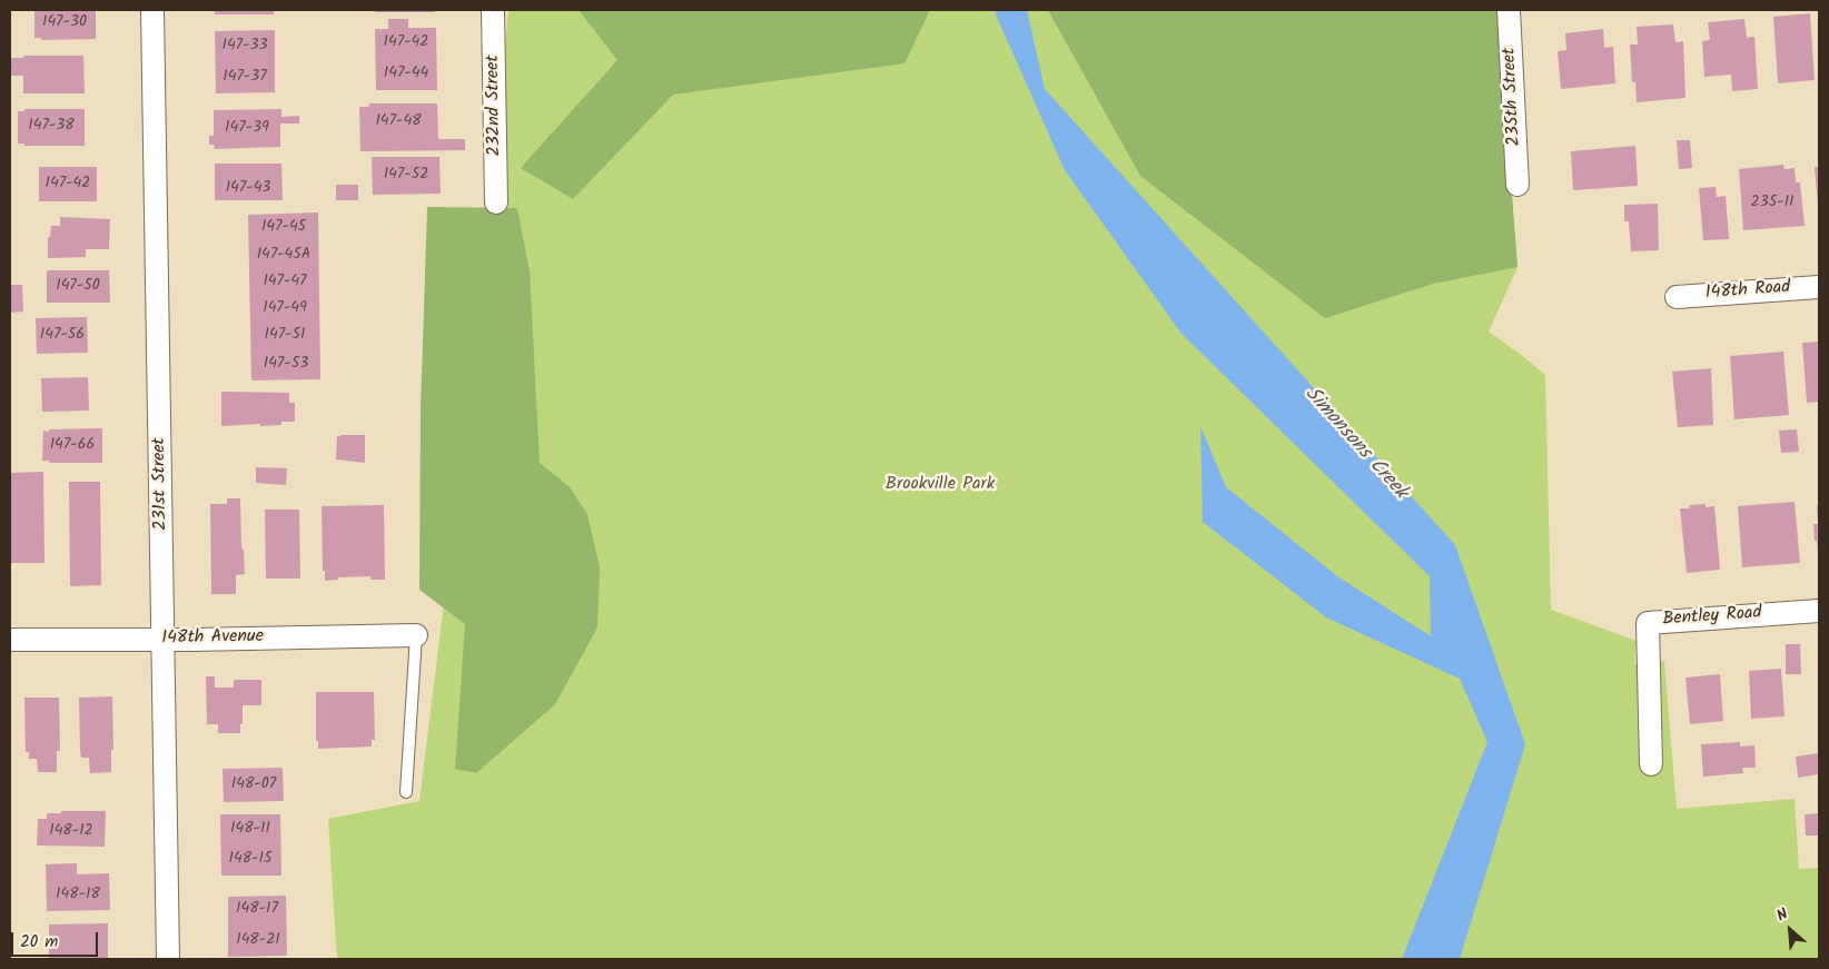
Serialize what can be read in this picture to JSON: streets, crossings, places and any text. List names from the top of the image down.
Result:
{
  "streets": {
    "street": [
      "235th Street",
      "232nd Street",
      "148th Road",
      "231st Street",
      "Bentley Road",
      "148th Avenue"
    ]
  },
  "crossings": [
    ["231st Street", "148th Avenue"]
  ],
  "water": ["Simonsons Creek"],
  "parks": ["Brookville Park"],
  "house_numbers": [
    "147-30",
    "147-42",
    "147-33",
    "147-44",
    "147-37",
    "147-48",
    "147-38",
    "147-39",
    "147-52",
    "147-42",
    "147-43",
    "235-11",
    "147-45",
    "147-45A",
    "147-47",
    "147-50",
    "147-49",
    "147-56",
    "147-51",
    "147-53",
    "147-66",
    "148-07",
    "148-11",
    "148-12",
    "148-15",
    "148-18",
    "148-17",
    "148-21"
  ],
  "scale_bar": "20 m",
  "north": "top left"
}
